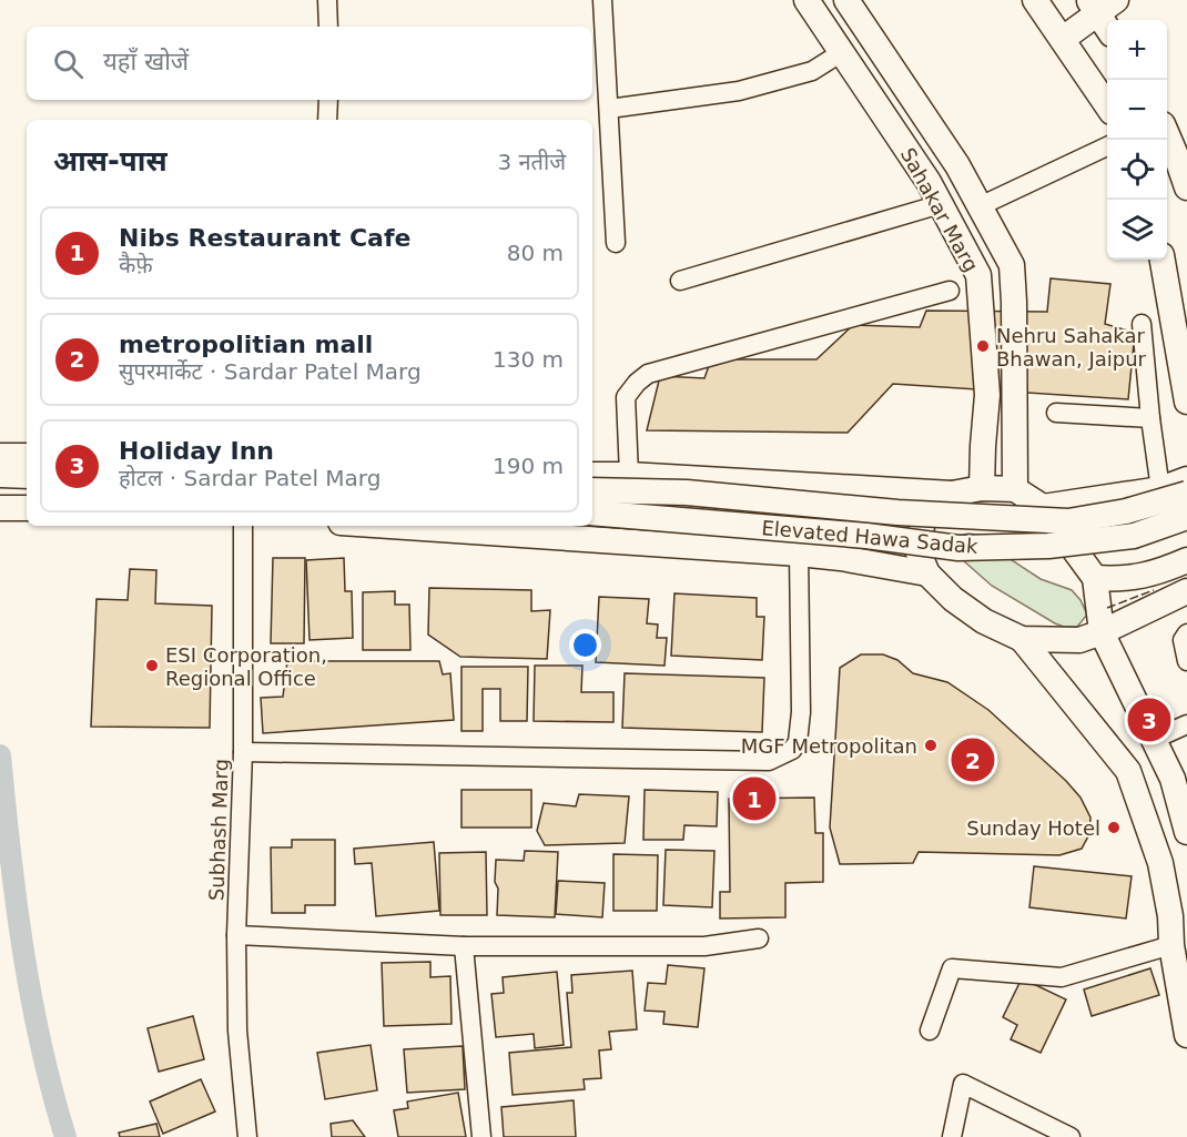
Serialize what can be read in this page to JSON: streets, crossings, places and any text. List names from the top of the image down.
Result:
{
  "streets": {
    "main road": ["Sahakar Marg", "Elevated Hawa Sadak"],
    "street": ["Subhash Marg"]
  },
  "places": [
    "Nehru Sahakar Bhawan, Jaipur",
    "ESI Corporation, Regional Office",
    "MGF Metropolitan",
    "Sunday Hotel"
  ],
  "page": {
    "map_buttons": ["+", "−"],
    "search": "यहाँ खोजें",
    "heading": ["आस-पास", "3 नतीजे"],
    "list": [
      {
        "mark": "1",
        "name": "Nibs Restaurant Cafe",
        "note": "कैफ़े",
        "value": "80 m"
      },
      {
        "mark": "2",
        "name": "metropolitian mall",
        "note": "सुपरमार्केट · Sardar Patel Marg",
        "value": "130 m"
      },
      {
        "mark": "3",
        "name": "Holiday Inn",
        "note": "होटल · Sardar Patel Marg",
        "value": "190 m"
      }
    ],
    "pins": ["3", "2", "1"]
  }
}
